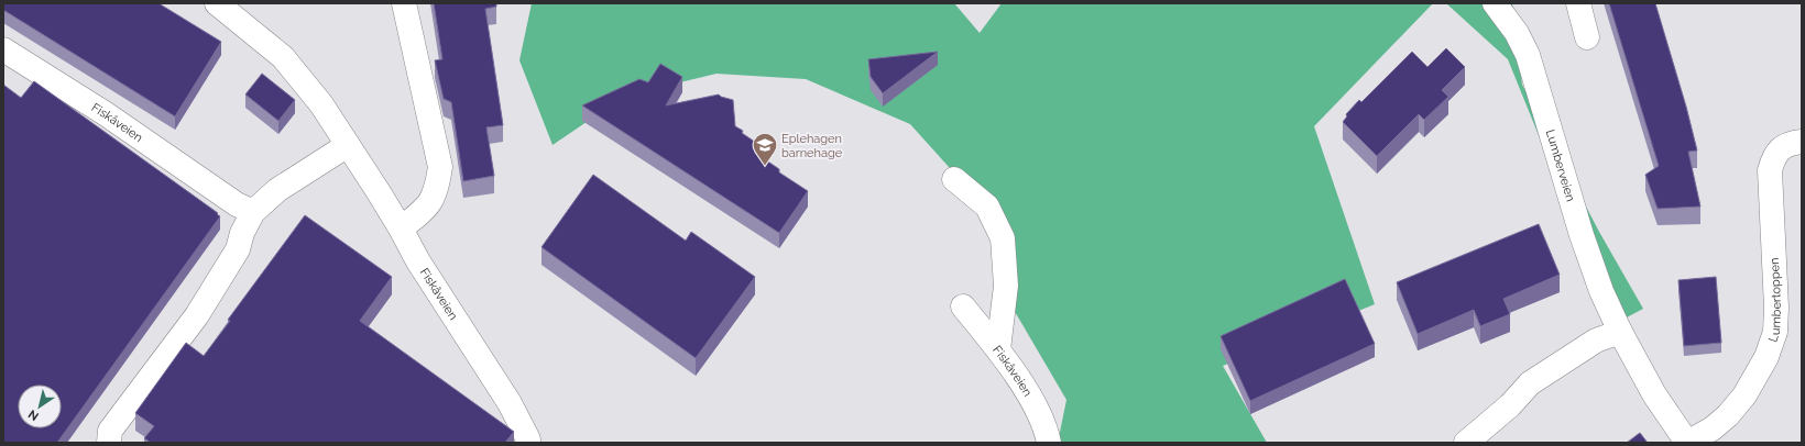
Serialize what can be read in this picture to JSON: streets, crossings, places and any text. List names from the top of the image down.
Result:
{
  "streets": {
    "street": ["Fiskåveien", "Lumberveien", "Lumbertoppen"]
  },
  "crossings": [
    ["Lumberveien", "Lumbertoppen"]
  ],
  "places": {
    "school or university": ["Eplehagen barnehage"]
  },
  "north": "bottom left"
}
